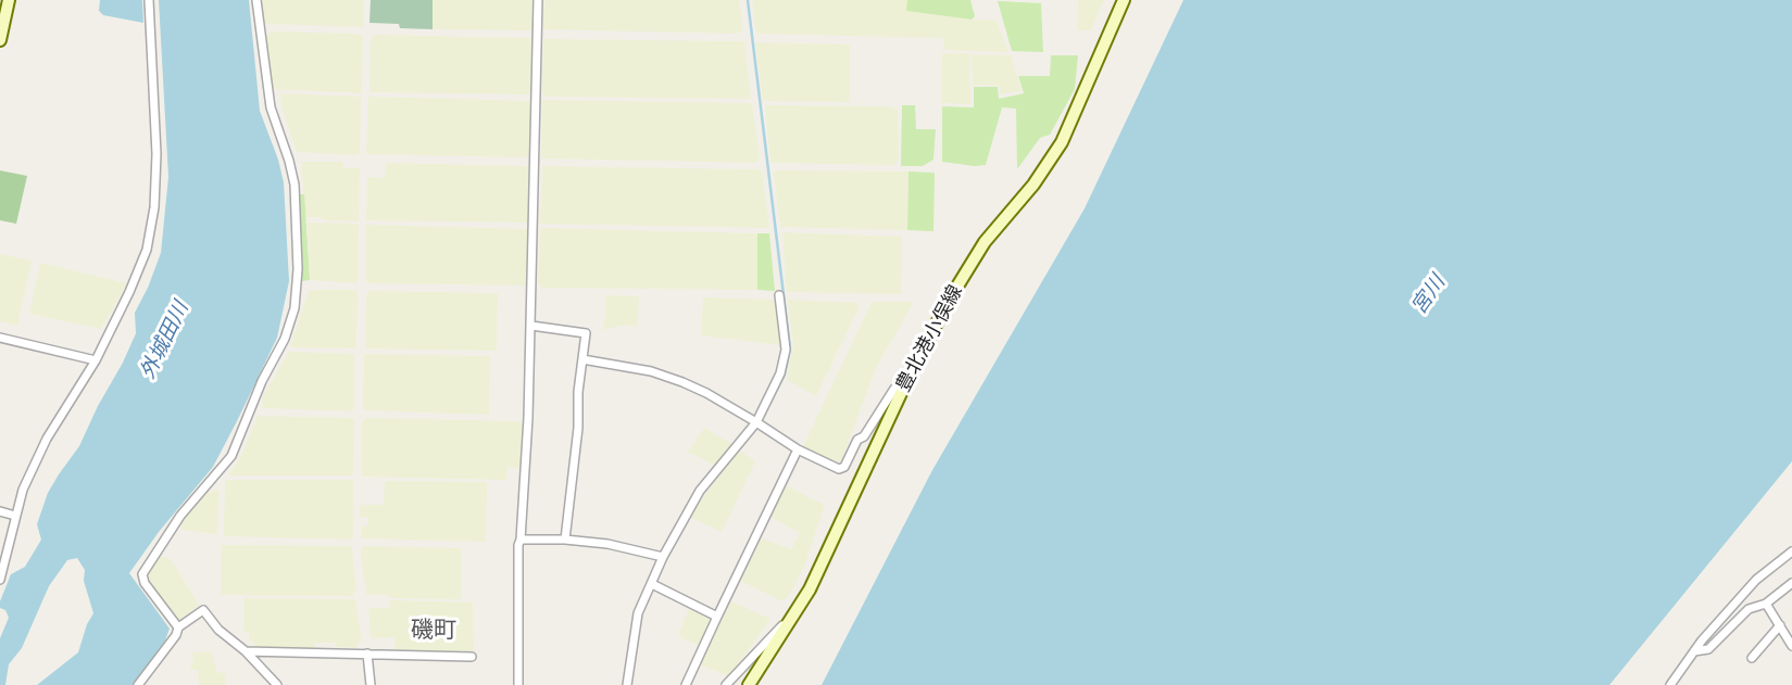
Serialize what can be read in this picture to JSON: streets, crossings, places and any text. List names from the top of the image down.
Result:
{
  "streets": {
    "main road": ["豊北港小俣線"]
  },
  "districts": ["磯町"],
  "water": ["宮川", "外城田川"]
}
